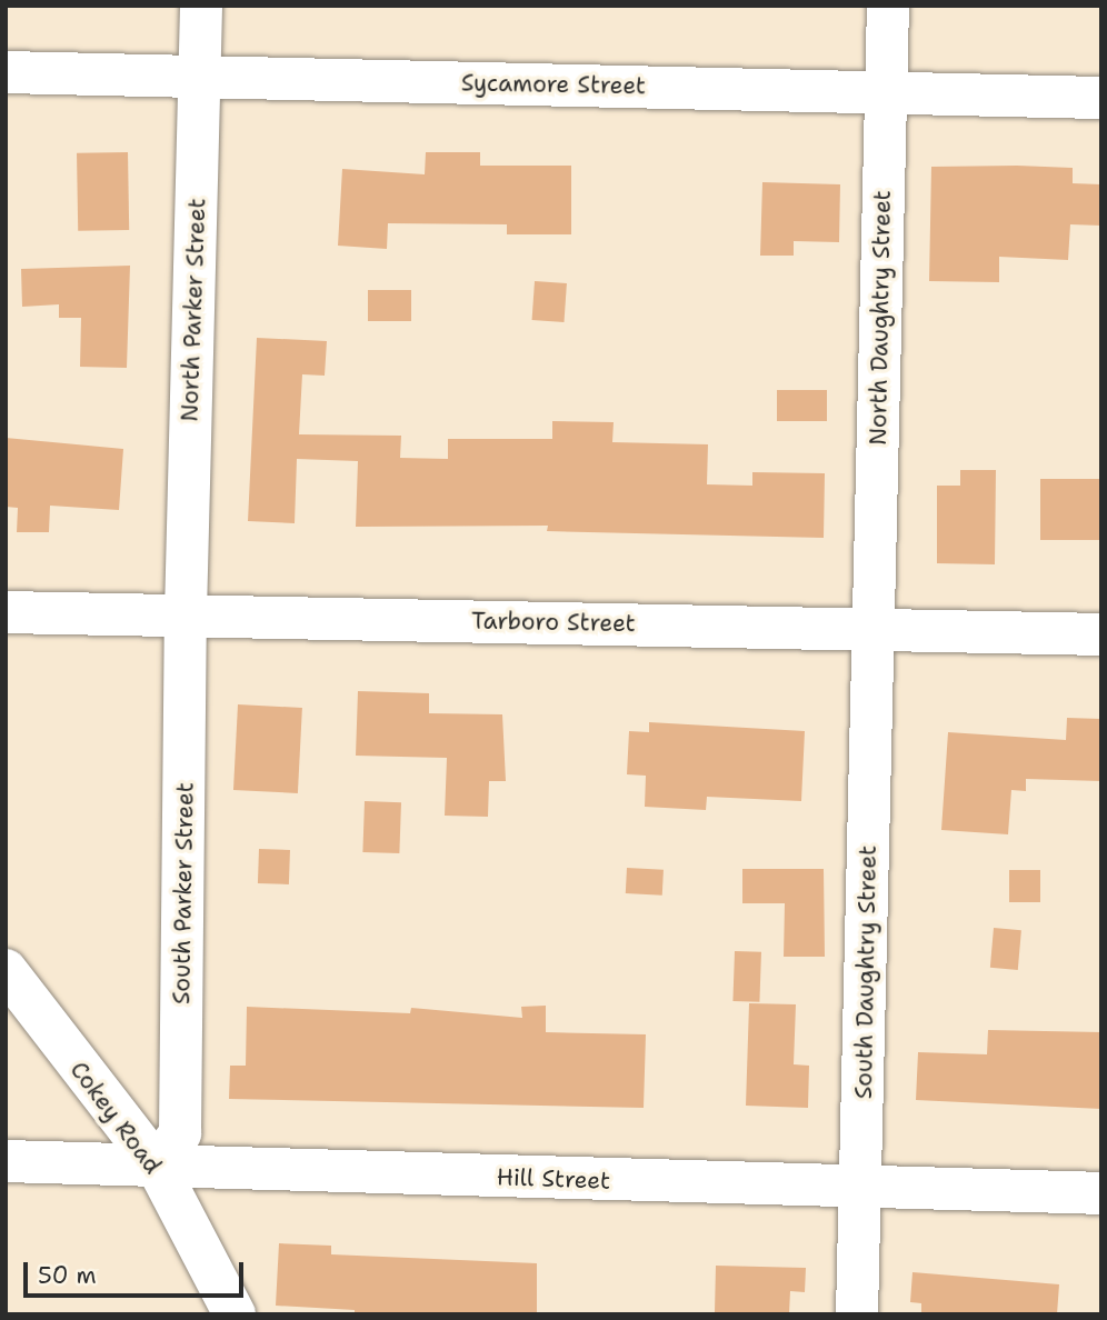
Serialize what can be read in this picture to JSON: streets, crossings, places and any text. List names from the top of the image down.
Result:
{
  "streets": {
    "street": [
      "Sycamore Street",
      "North Parker Street",
      "North Daughtry Street",
      "Tarboro Street",
      "South Parker Street",
      "South Daughtry Street",
      "Cokey Road",
      "Hill Street"
    ]
  },
  "crossings": [
    ["Sycamore Street", "North Parker Street"],
    ["Sycamore Street", "North Daughtry Street"],
    ["North Parker Street", "Tarboro Street"],
    ["North Parker Street", "South Parker Street"],
    ["North Daughtry Street", "Tarboro Street"],
    ["North Daughtry Street", "South Daughtry Street"],
    ["Tarboro Street", "South Parker Street"],
    ["Tarboro Street", "South Daughtry Street"],
    ["South Parker Street", "Cokey Road"],
    ["South Parker Street", "Hill Street"],
    ["South Daughtry Street", "Hill Street"],
    ["Cokey Road", "Hill Street"]
  ],
  "scale_bar": "50 m"
}
